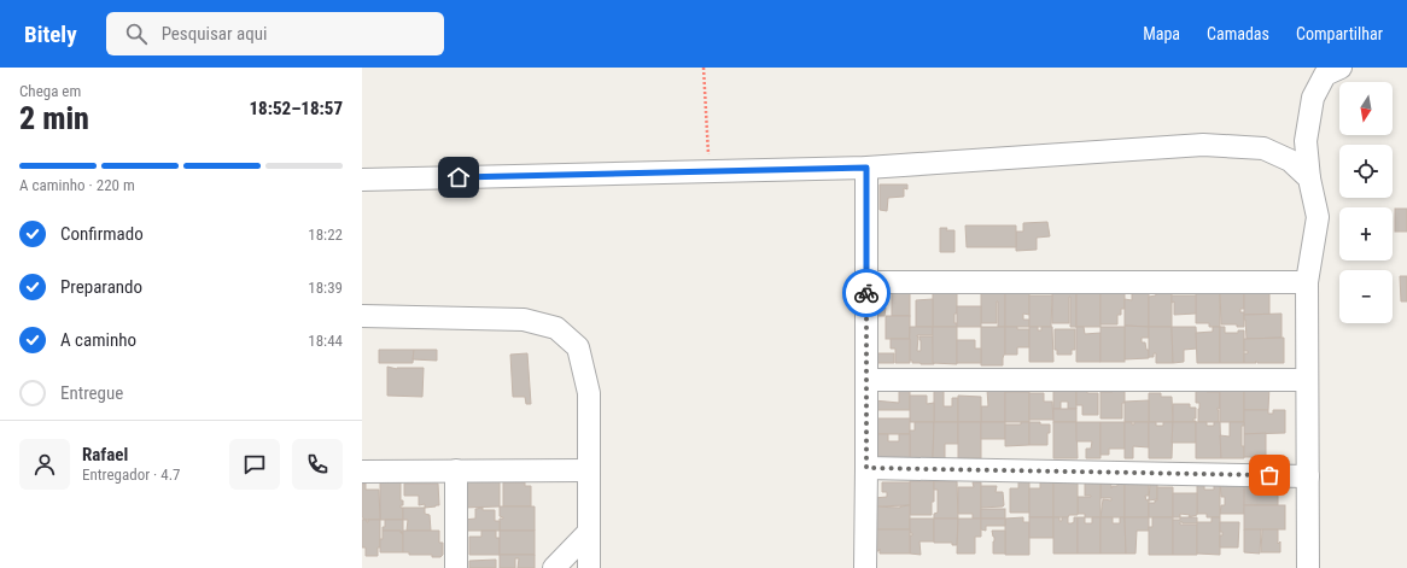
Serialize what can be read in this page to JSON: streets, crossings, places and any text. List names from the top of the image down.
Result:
{
  "north": "bottom",
  "page": {
    "header": "Bitely",
    "search": "Pesquisar aqui",
    "nav": ["Mapa", "Camadas", "Compartilhar"],
    "heading": ["2 min", "Chega em", "18:52–18:57"],
    "panel": ["Rafael", "Entregador · 4.7"],
    "map_buttons": ["+", "−"],
    "bar": "A caminho · 220 m",
    "list": [
      ["Confirmado", "18:22"],
      ["Preparando", "18:39"],
      ["A caminho", "18:44"],
      "Entregue"
    ]
  }
}
